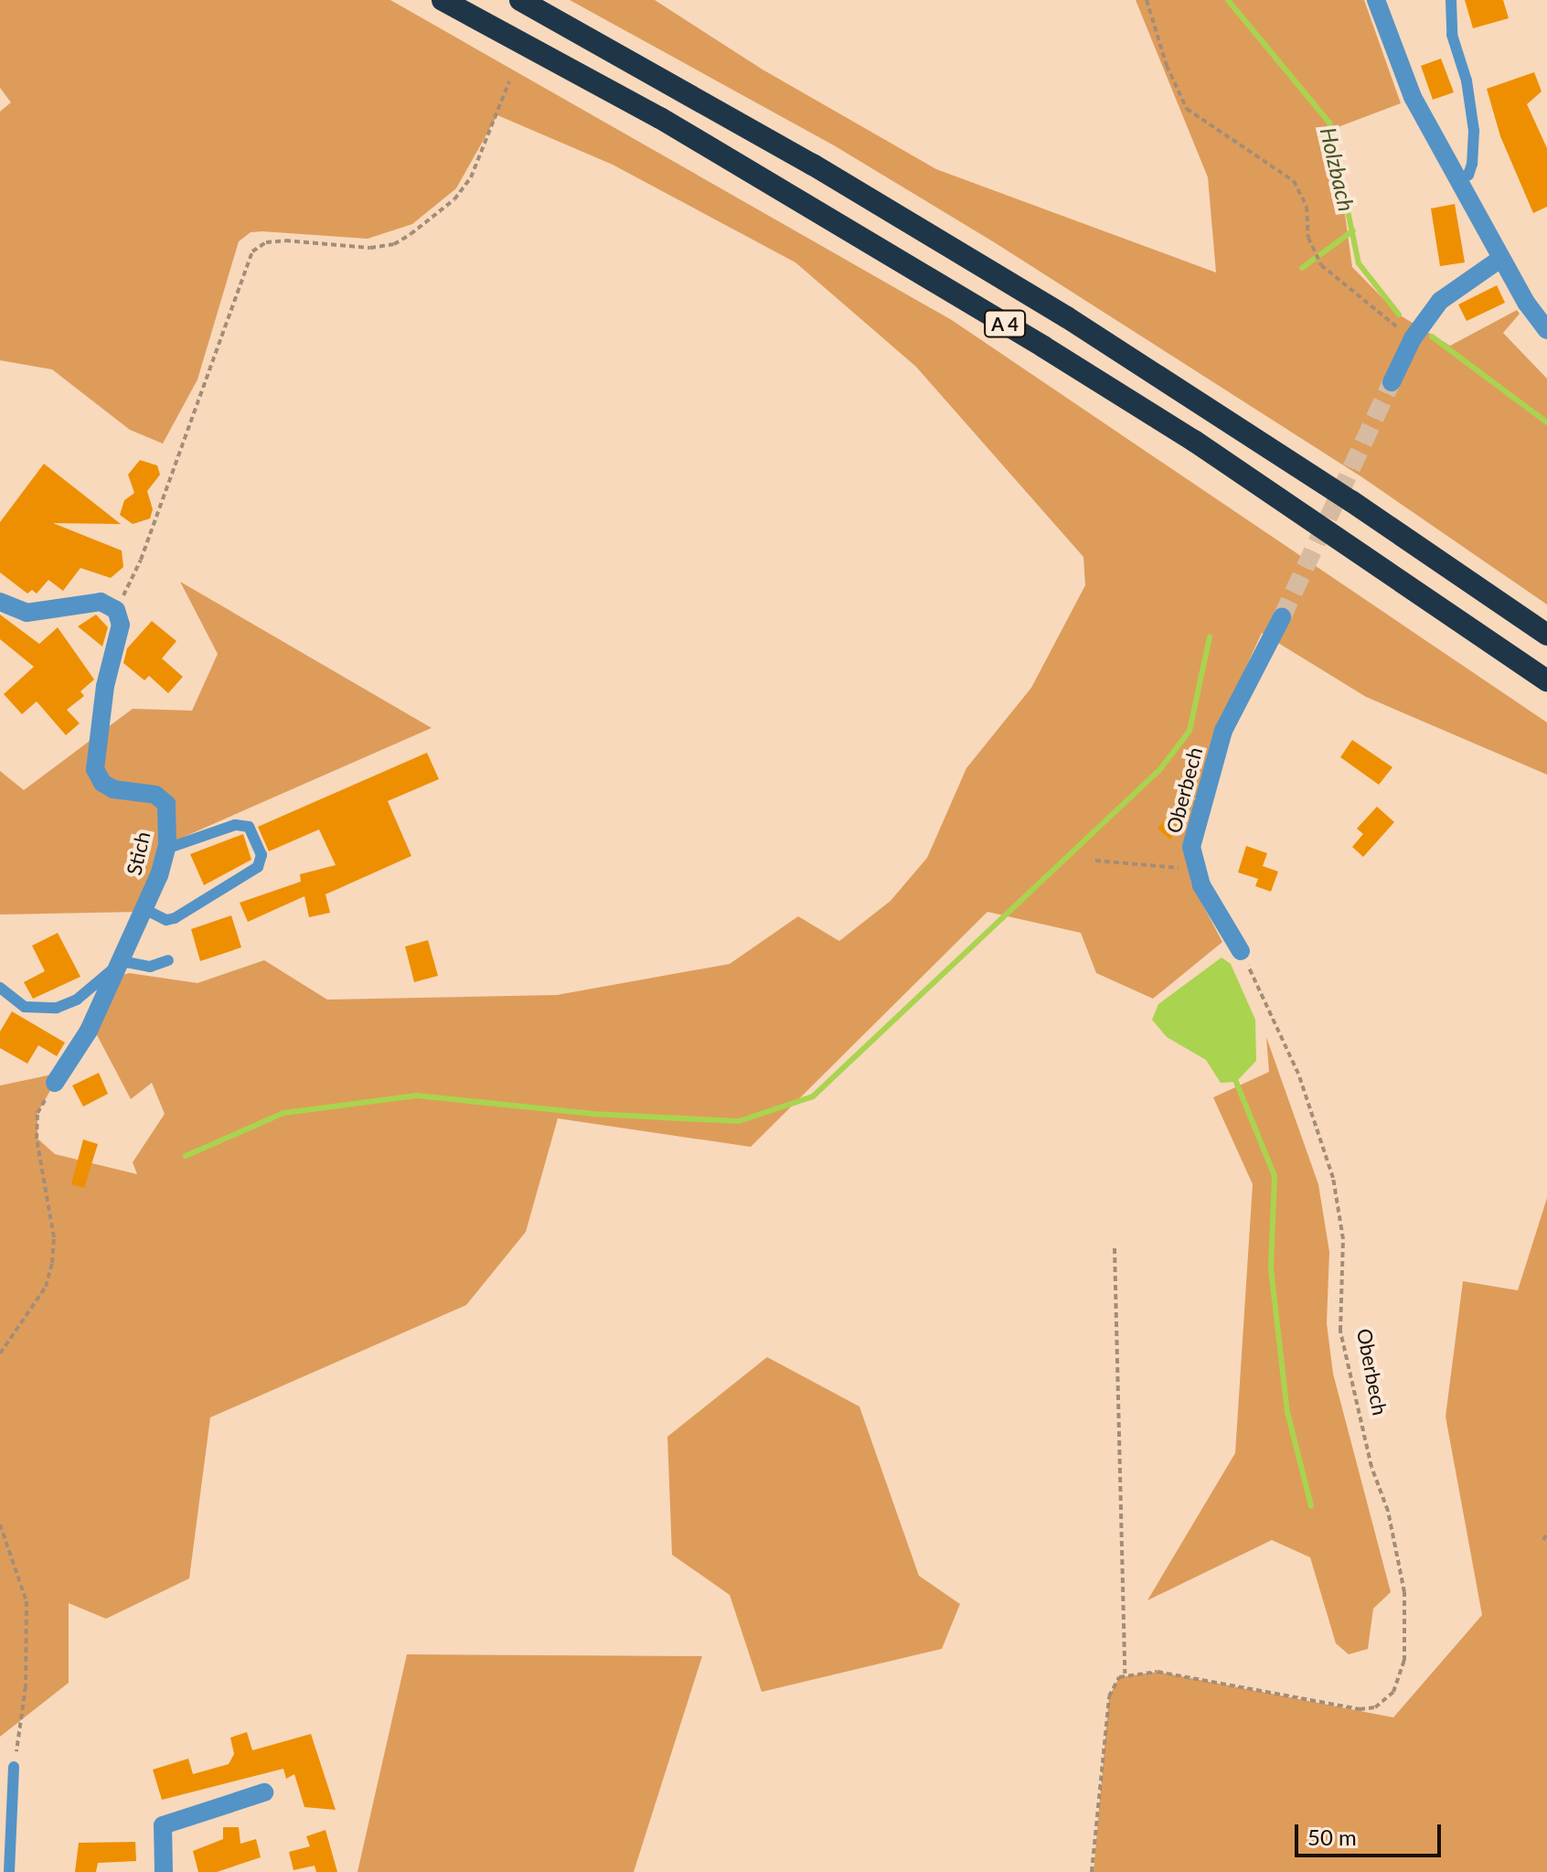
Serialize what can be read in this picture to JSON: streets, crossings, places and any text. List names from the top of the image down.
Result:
{
  "streets": {
    "highway": ["A 4"],
    "street": ["Oberbech", "Stich"]
  },
  "water": ["Holzbach"],
  "scale_bar": "50 m"
}
